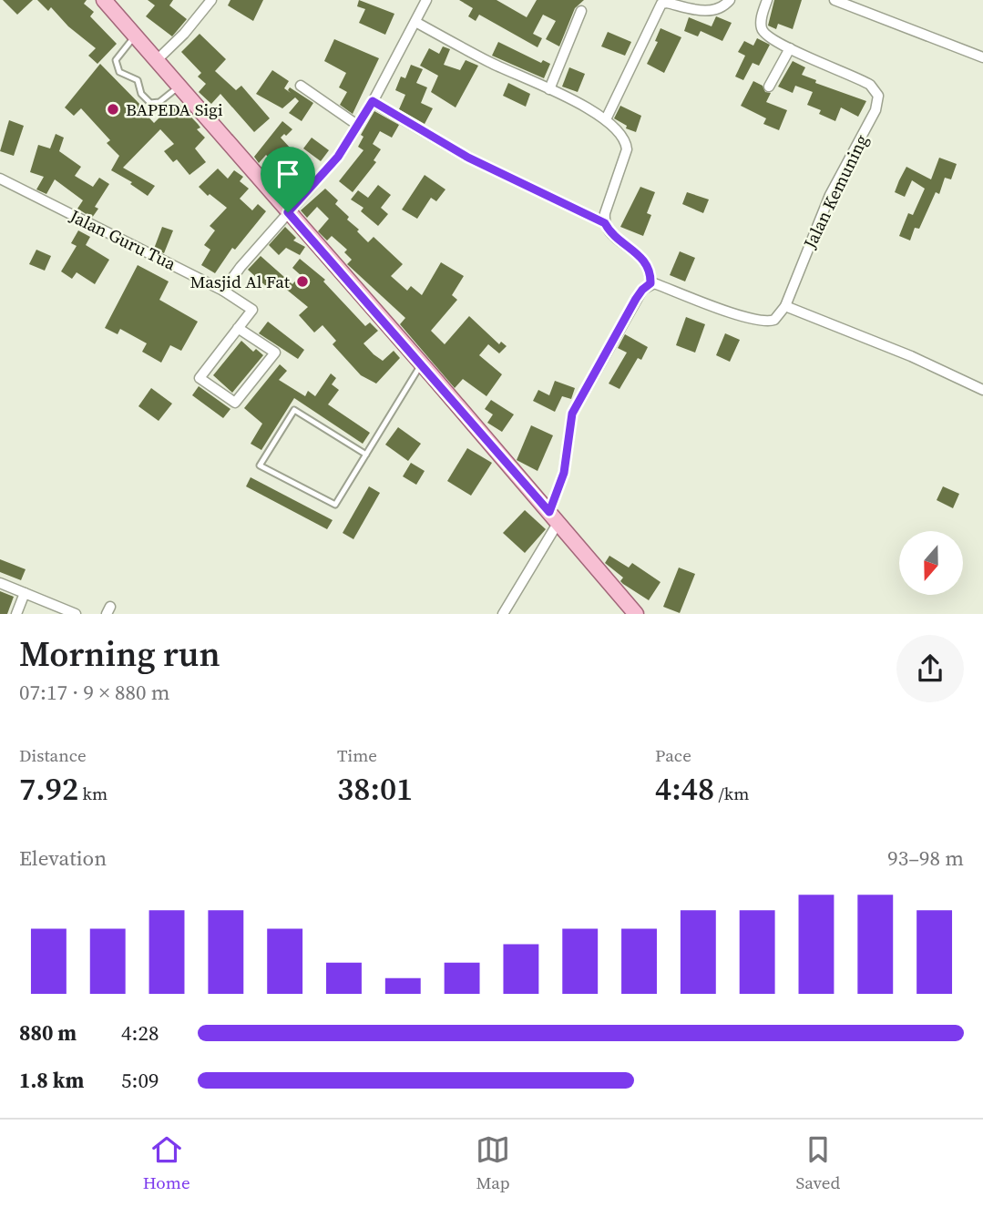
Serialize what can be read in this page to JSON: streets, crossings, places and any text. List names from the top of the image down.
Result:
{
  "streets": {
    "street": ["Jalan Kemuning", "Jalan Guru Tua"]
  },
  "places": ["BAPEDA Sigi", "Masjid Al Fat"],
  "north": "bottom",
  "page": {
    "heading": ["Morning run", "07:17 · 9 × 880 m"],
    "stats": [
      ["Distance", "7.92 km"],
      ["Time", "38:01"],
      ["Pace", "4:48 /km"]
    ],
    "chart": ["Elevation", "93–98 m"],
    "list": [
      {
        "name": "880 m",
        "note": "4:28"
      },
      {
        "name": "1.8 km",
        "note": "5:09"
      }
    ],
    "tabs": ["Home", "Map", "Saved"]
  }
}
